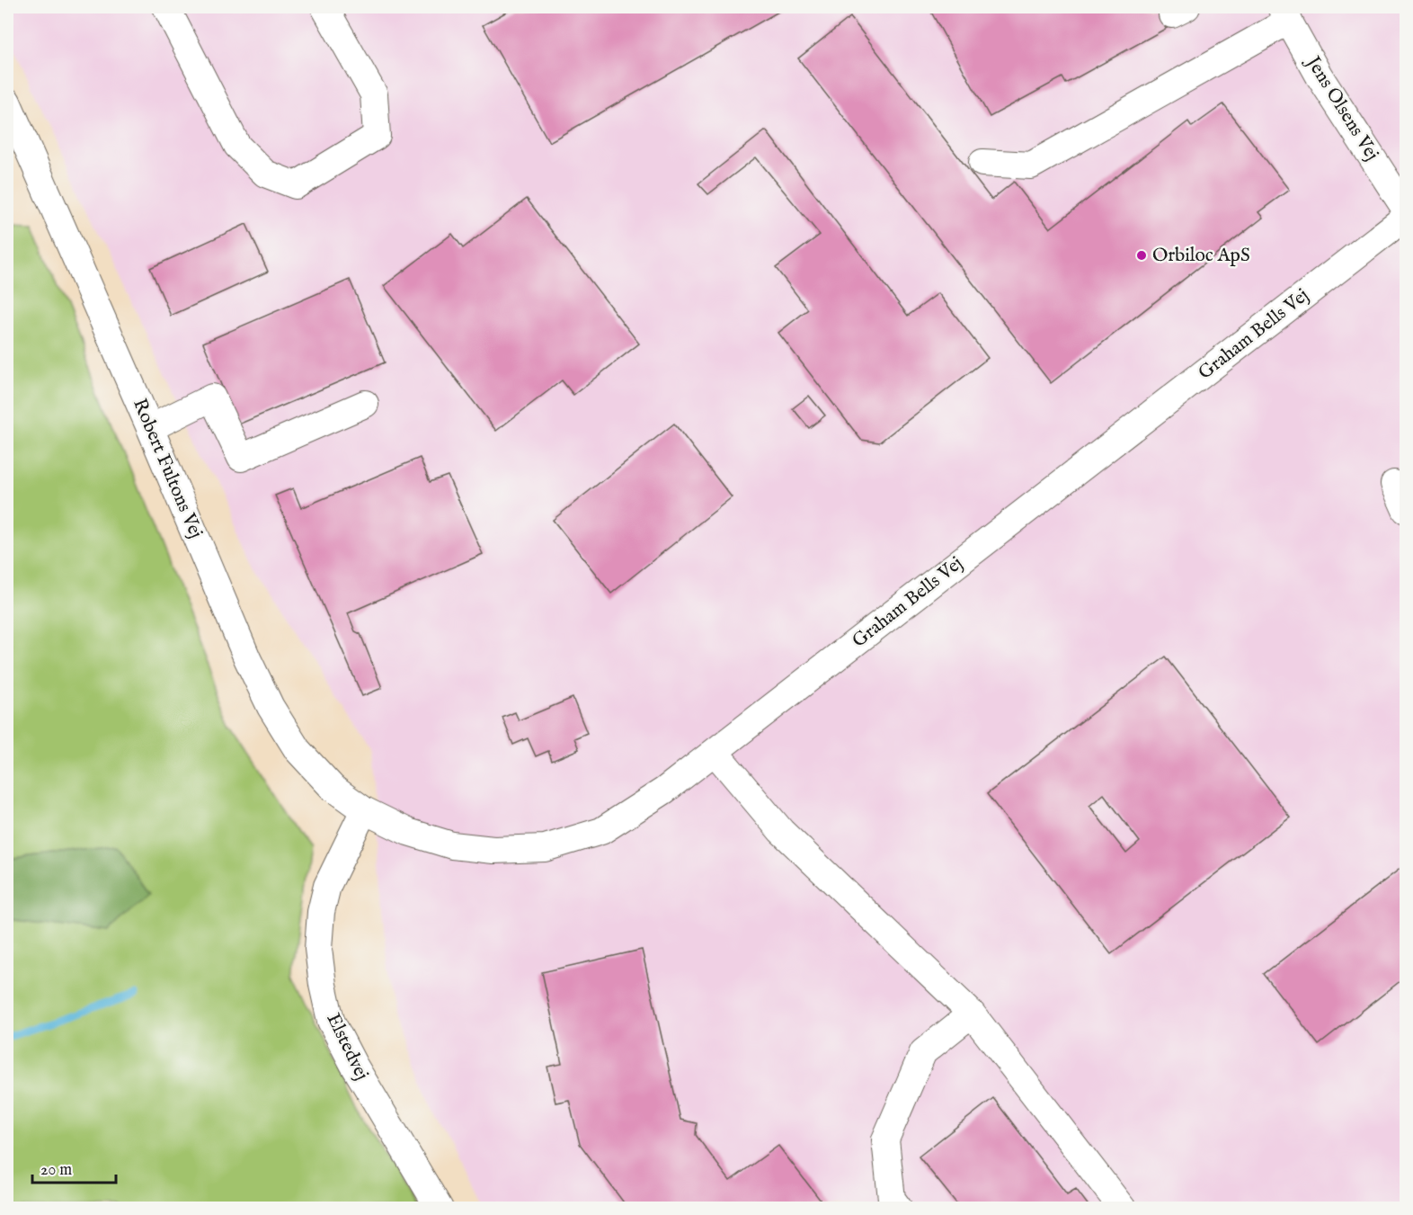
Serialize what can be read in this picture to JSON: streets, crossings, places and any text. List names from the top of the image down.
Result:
{
  "streets": {
    "street": [
      "Jens Olsens Vej",
      "Graham Bells Vej",
      "Robert Fultons Vej",
      "Elstedvej"
    ]
  },
  "crossings": [
    ["Graham Bells Vej", "Robert Fultons Vej"],
    ["Graham Bells Vej", "Elstedvej"],
    ["Robert Fultons Vej", "Elstedvej"]
  ],
  "places": ["Orbiloc ApS"],
  "scale_bar": "20 m"
}
